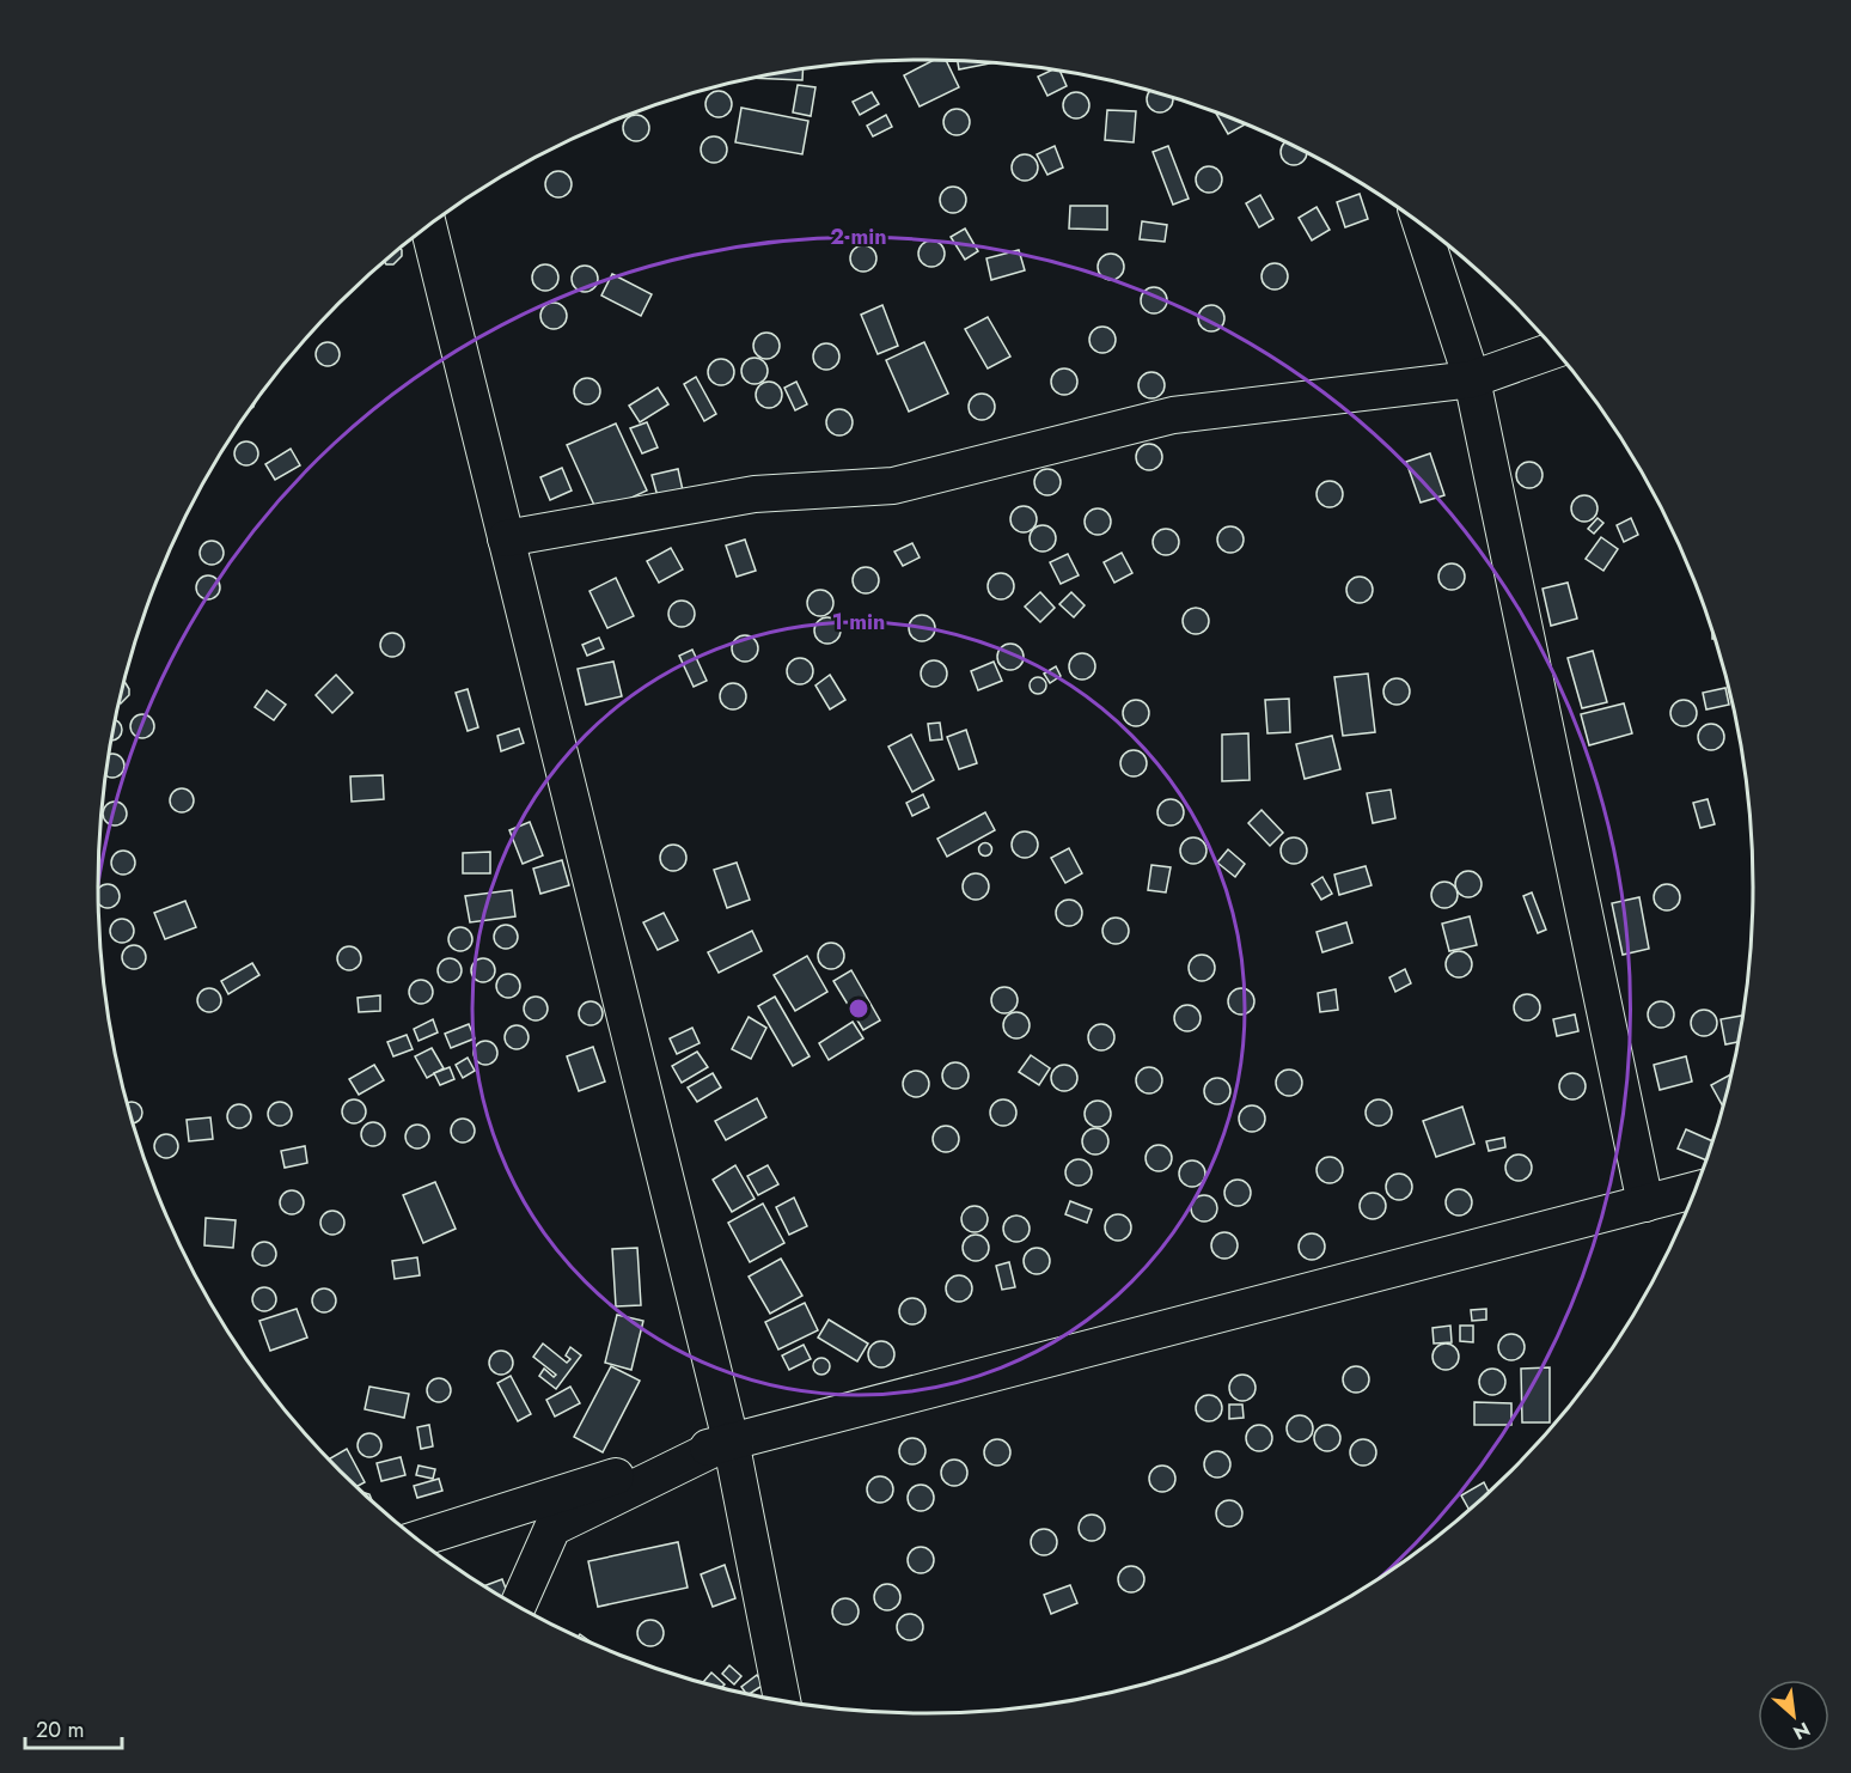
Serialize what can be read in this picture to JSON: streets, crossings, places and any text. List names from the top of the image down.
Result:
{
  "scale_bar": "20 m",
  "north": "bottom right",
  "rings": ["2 min", "1 min"]
}
